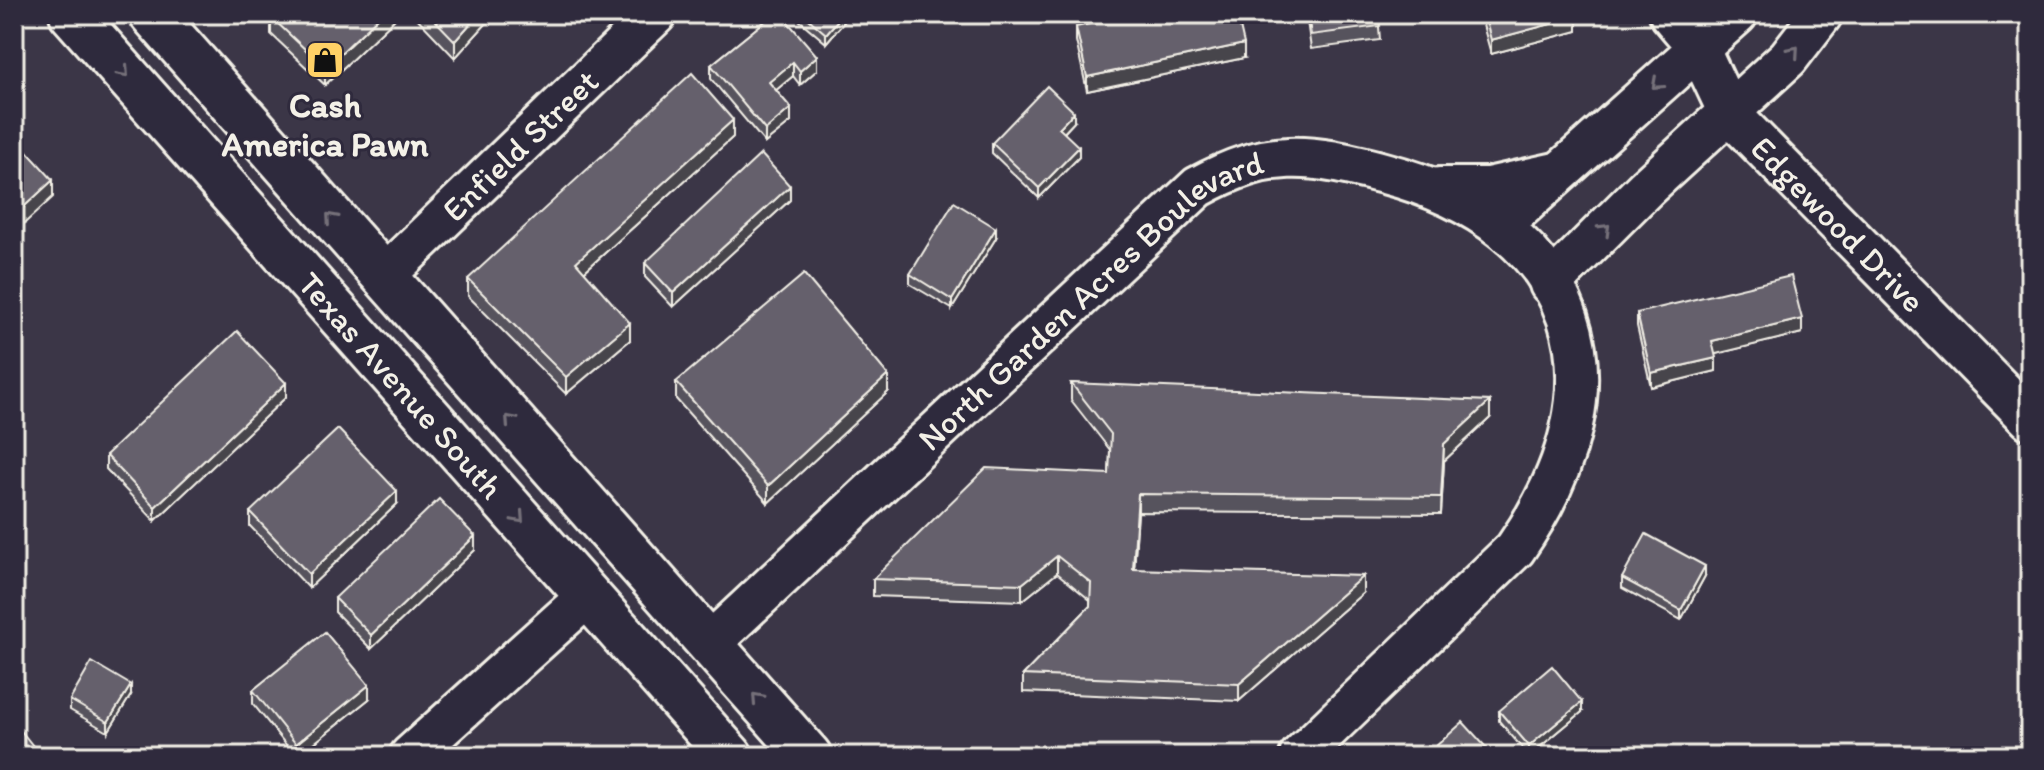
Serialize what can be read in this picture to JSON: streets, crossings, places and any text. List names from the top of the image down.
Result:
{
  "streets": {
    "main road": ["Texas Avenue South"],
    "street": ["Enfield Street", "Edgewood Drive", "North Garden Acres Boulevard"]
  },
  "crossings": [
    ["Enfield Street", "Texas Avenue South"],
    ["North Garden Acres Boulevard", "Texas Avenue South"]
  ],
  "places": {
    "shop": ["Cash America Pawn"]
  }
}
